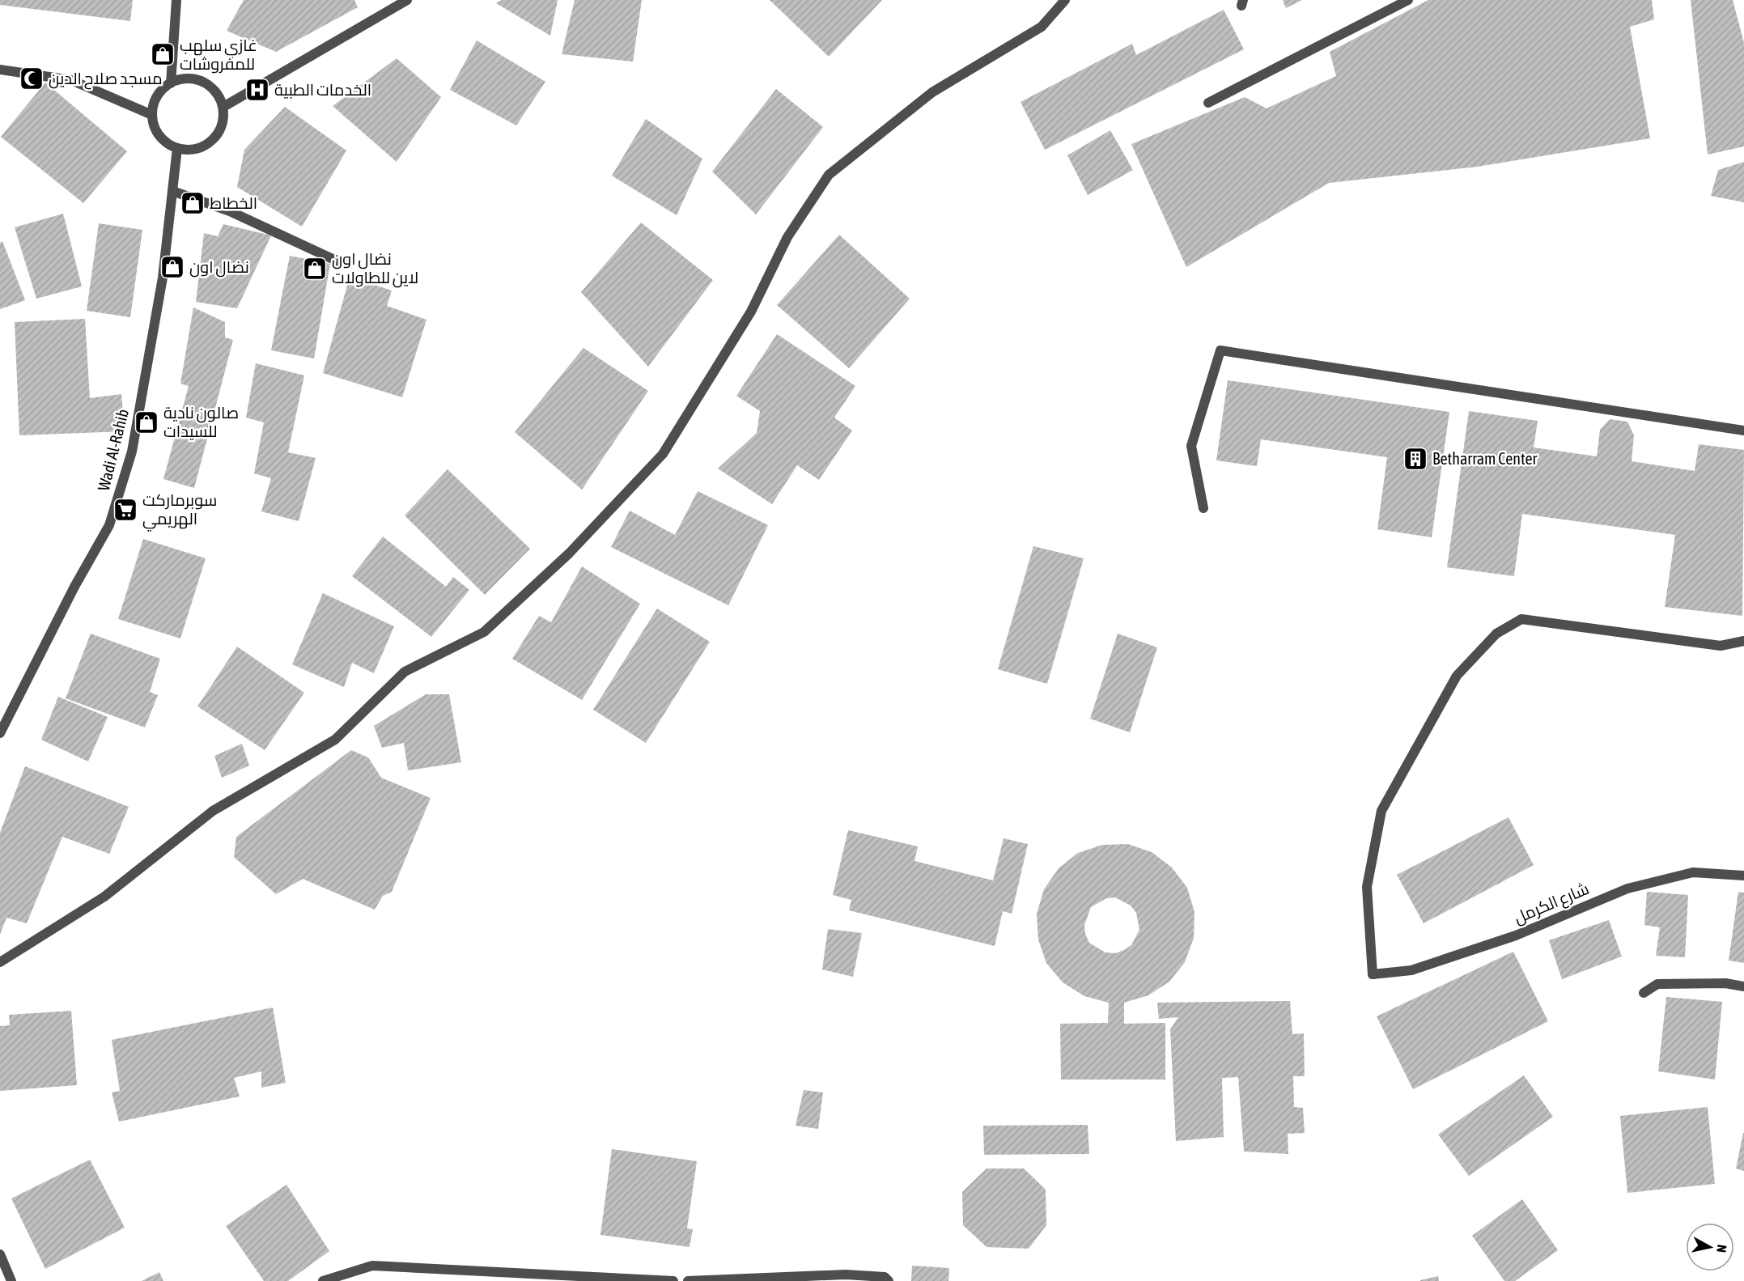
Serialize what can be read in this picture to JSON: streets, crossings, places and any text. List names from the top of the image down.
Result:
{
  "streets": {
    "street": ["Wadi Al-Rahib", "شارع الكرمل"]
  },
  "places": {
    "shop": [
      "غازي سلهب للمفروشات",
      "الخطاط",
      "نضال اون",
      "نضال اون لاين للطاولات",
      "صالون نادية للسيدات"
    ],
    "mosque": ["مسجد صلاح الدين"],
    "hospital": ["الخدمات الطبية"],
    "building": ["Betharram Center"],
    "supermarket": ["سوبرماركت الهريمي"]
  },
  "north": "right"
}
